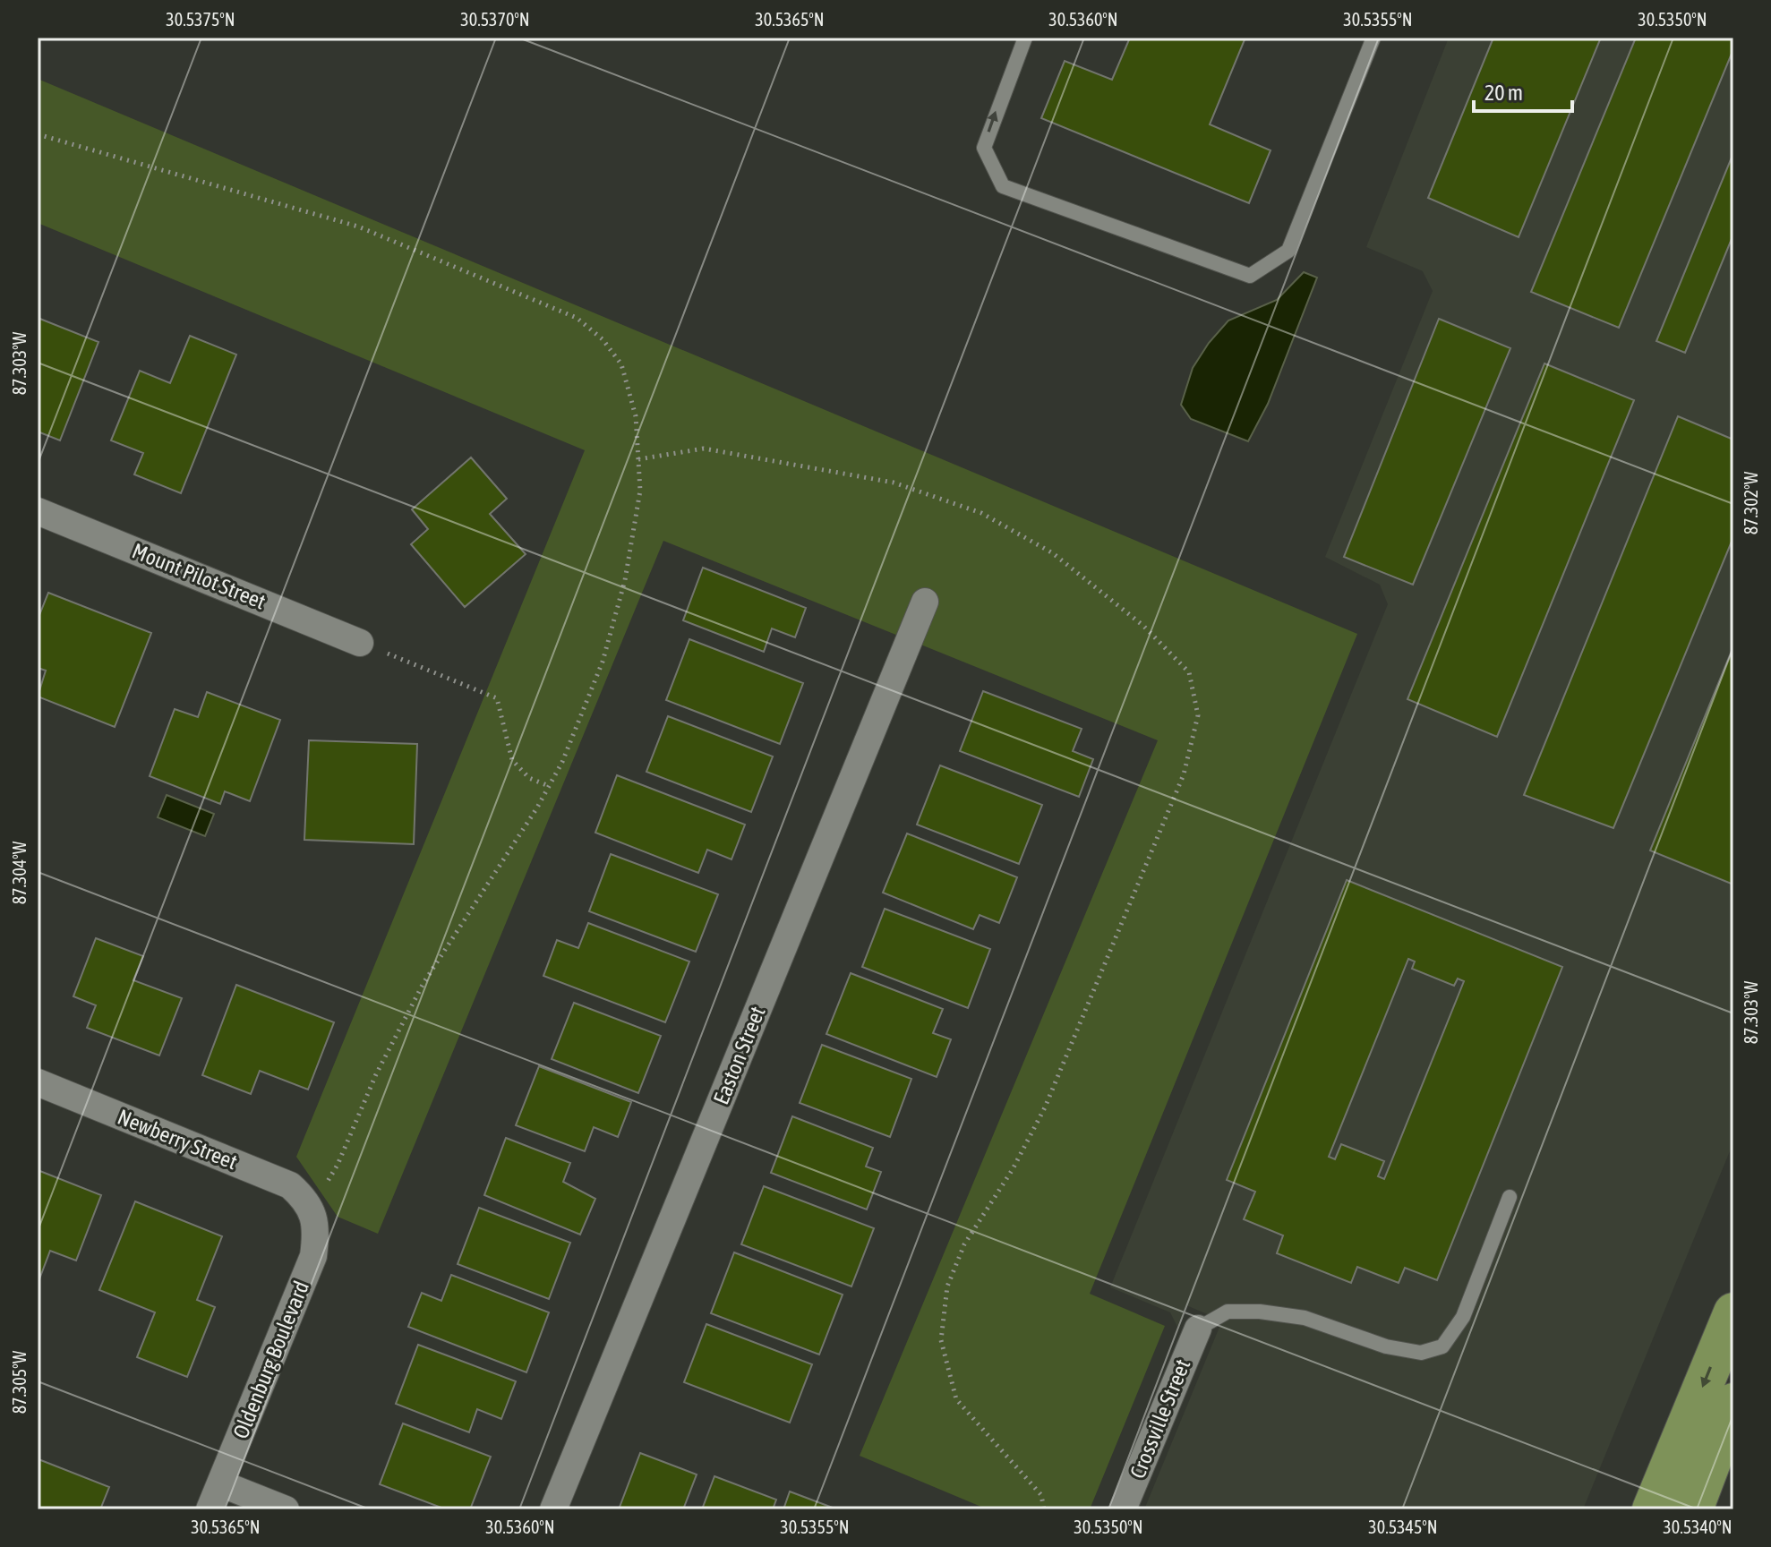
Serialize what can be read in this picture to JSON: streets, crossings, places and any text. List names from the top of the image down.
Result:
{
  "streets": {
    "street": [
      "Mount Pilot Street",
      "Easton Street",
      "Newberry Street",
      "Oldenburg Boulevard",
      "Crossville Street"
    ]
  },
  "crossings": [
    ["Newberry Street", "Oldenburg Boulevard"]
  ],
  "scale_bar": "20 m",
  "coordinates": [
    "30.5375°N",
    "30.5370°N",
    "30.5365°N",
    "30.5360°N",
    "30.5355°N",
    "30.5350°N",
    "87.303°W",
    "87.302°W",
    "87.304°W",
    "87.305°W",
    "30.5345°N",
    "30.5340°N"
  ]
}
